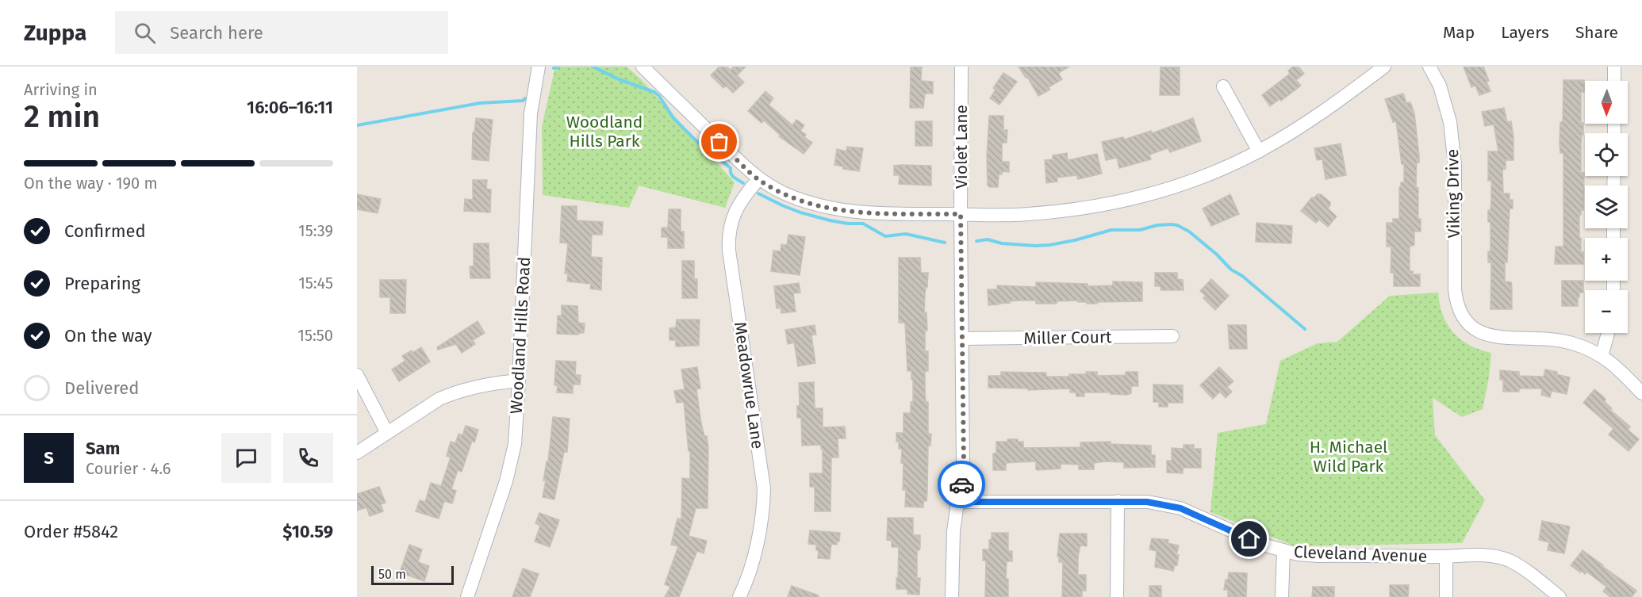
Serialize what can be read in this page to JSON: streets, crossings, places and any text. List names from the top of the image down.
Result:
{
  "streets": {
    "street": [
      "Violet Lane",
      "Viking Drive",
      "Woodland Hills Road",
      "Miller Court",
      "Meadowrue Lane",
      "Cleveland Avenue"
    ]
  },
  "crossings": [
    ["Violet Lane", "Miller Court"],
    ["Violet Lane", "Cleveland Avenue"]
  ],
  "parks": ["Woodland Hills Park", "H. Michael Wild Park"],
  "scale_bar": "50 m",
  "north": "bottom",
  "page": {
    "header": "Zuppa",
    "search": "Search here",
    "nav": ["Map", "Layers", "Share"],
    "heading": ["2 min", "Arriving in", "16:06–16:11"],
    "panel": [
      "Sam",
      "Courier · 4.6",
      "Order #5842",
      "$10.59"
    ],
    "map_buttons": ["+", "−"],
    "bar": "On the way · 190 m",
    "list": [
      ["Confirmed", "15:39"],
      ["Preparing", "15:45"],
      ["On the way", "15:50"],
      "Delivered"
    ],
    "round": "S",
    "scale": "50 m"
  }
}
